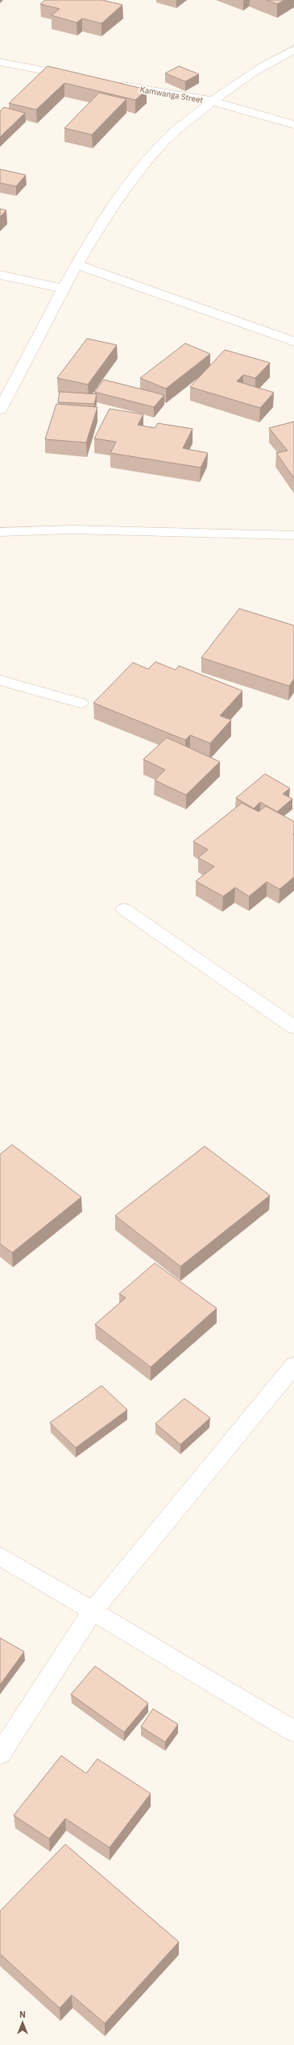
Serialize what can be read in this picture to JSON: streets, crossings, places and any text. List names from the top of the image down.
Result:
{
  "streets": {
    "street": ["Kamwanga Street"]
  },
  "north": "top"
}
